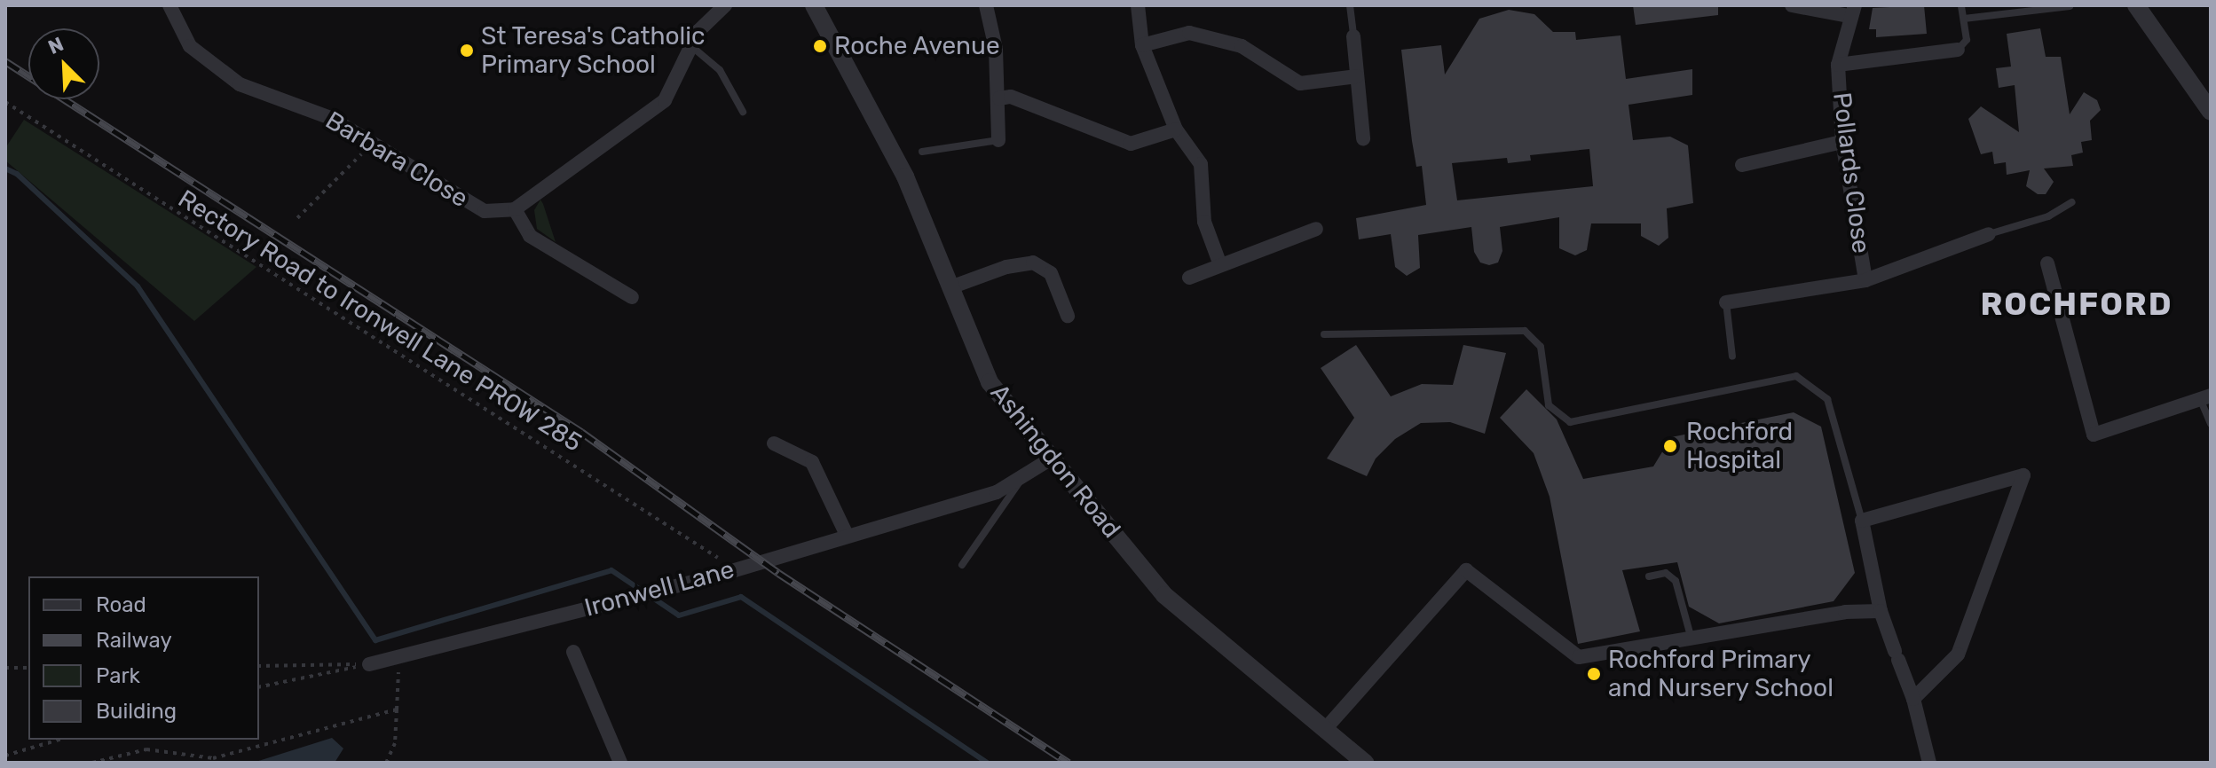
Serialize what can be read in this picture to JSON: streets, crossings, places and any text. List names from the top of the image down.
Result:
{
  "streets": {
    "street": [
      "Barbara Close",
      "Pollards Close",
      "Ashingdon Road",
      "Ironwell Lane"
    ],
    "path": ["Rectory Road to Ironwell Lane PROW 285"]
  },
  "crossings": [
    ["Rectory Road to Ironwell Lane PROW 285", "Ironwell Lane"],
    ["Ashingdon Road", "Ironwell Lane"]
  ],
  "districts": ["ROCHFORD"],
  "places": [
    "Roche Avenue",
    "St Teresa's Catholic Primary School",
    "Rochford Hospital",
    "Rochford Primary and Nursery School"
  ],
  "legend": [
    "Road",
    "Railway",
    "Park",
    "Building"
  ],
  "north": "top left"
}
